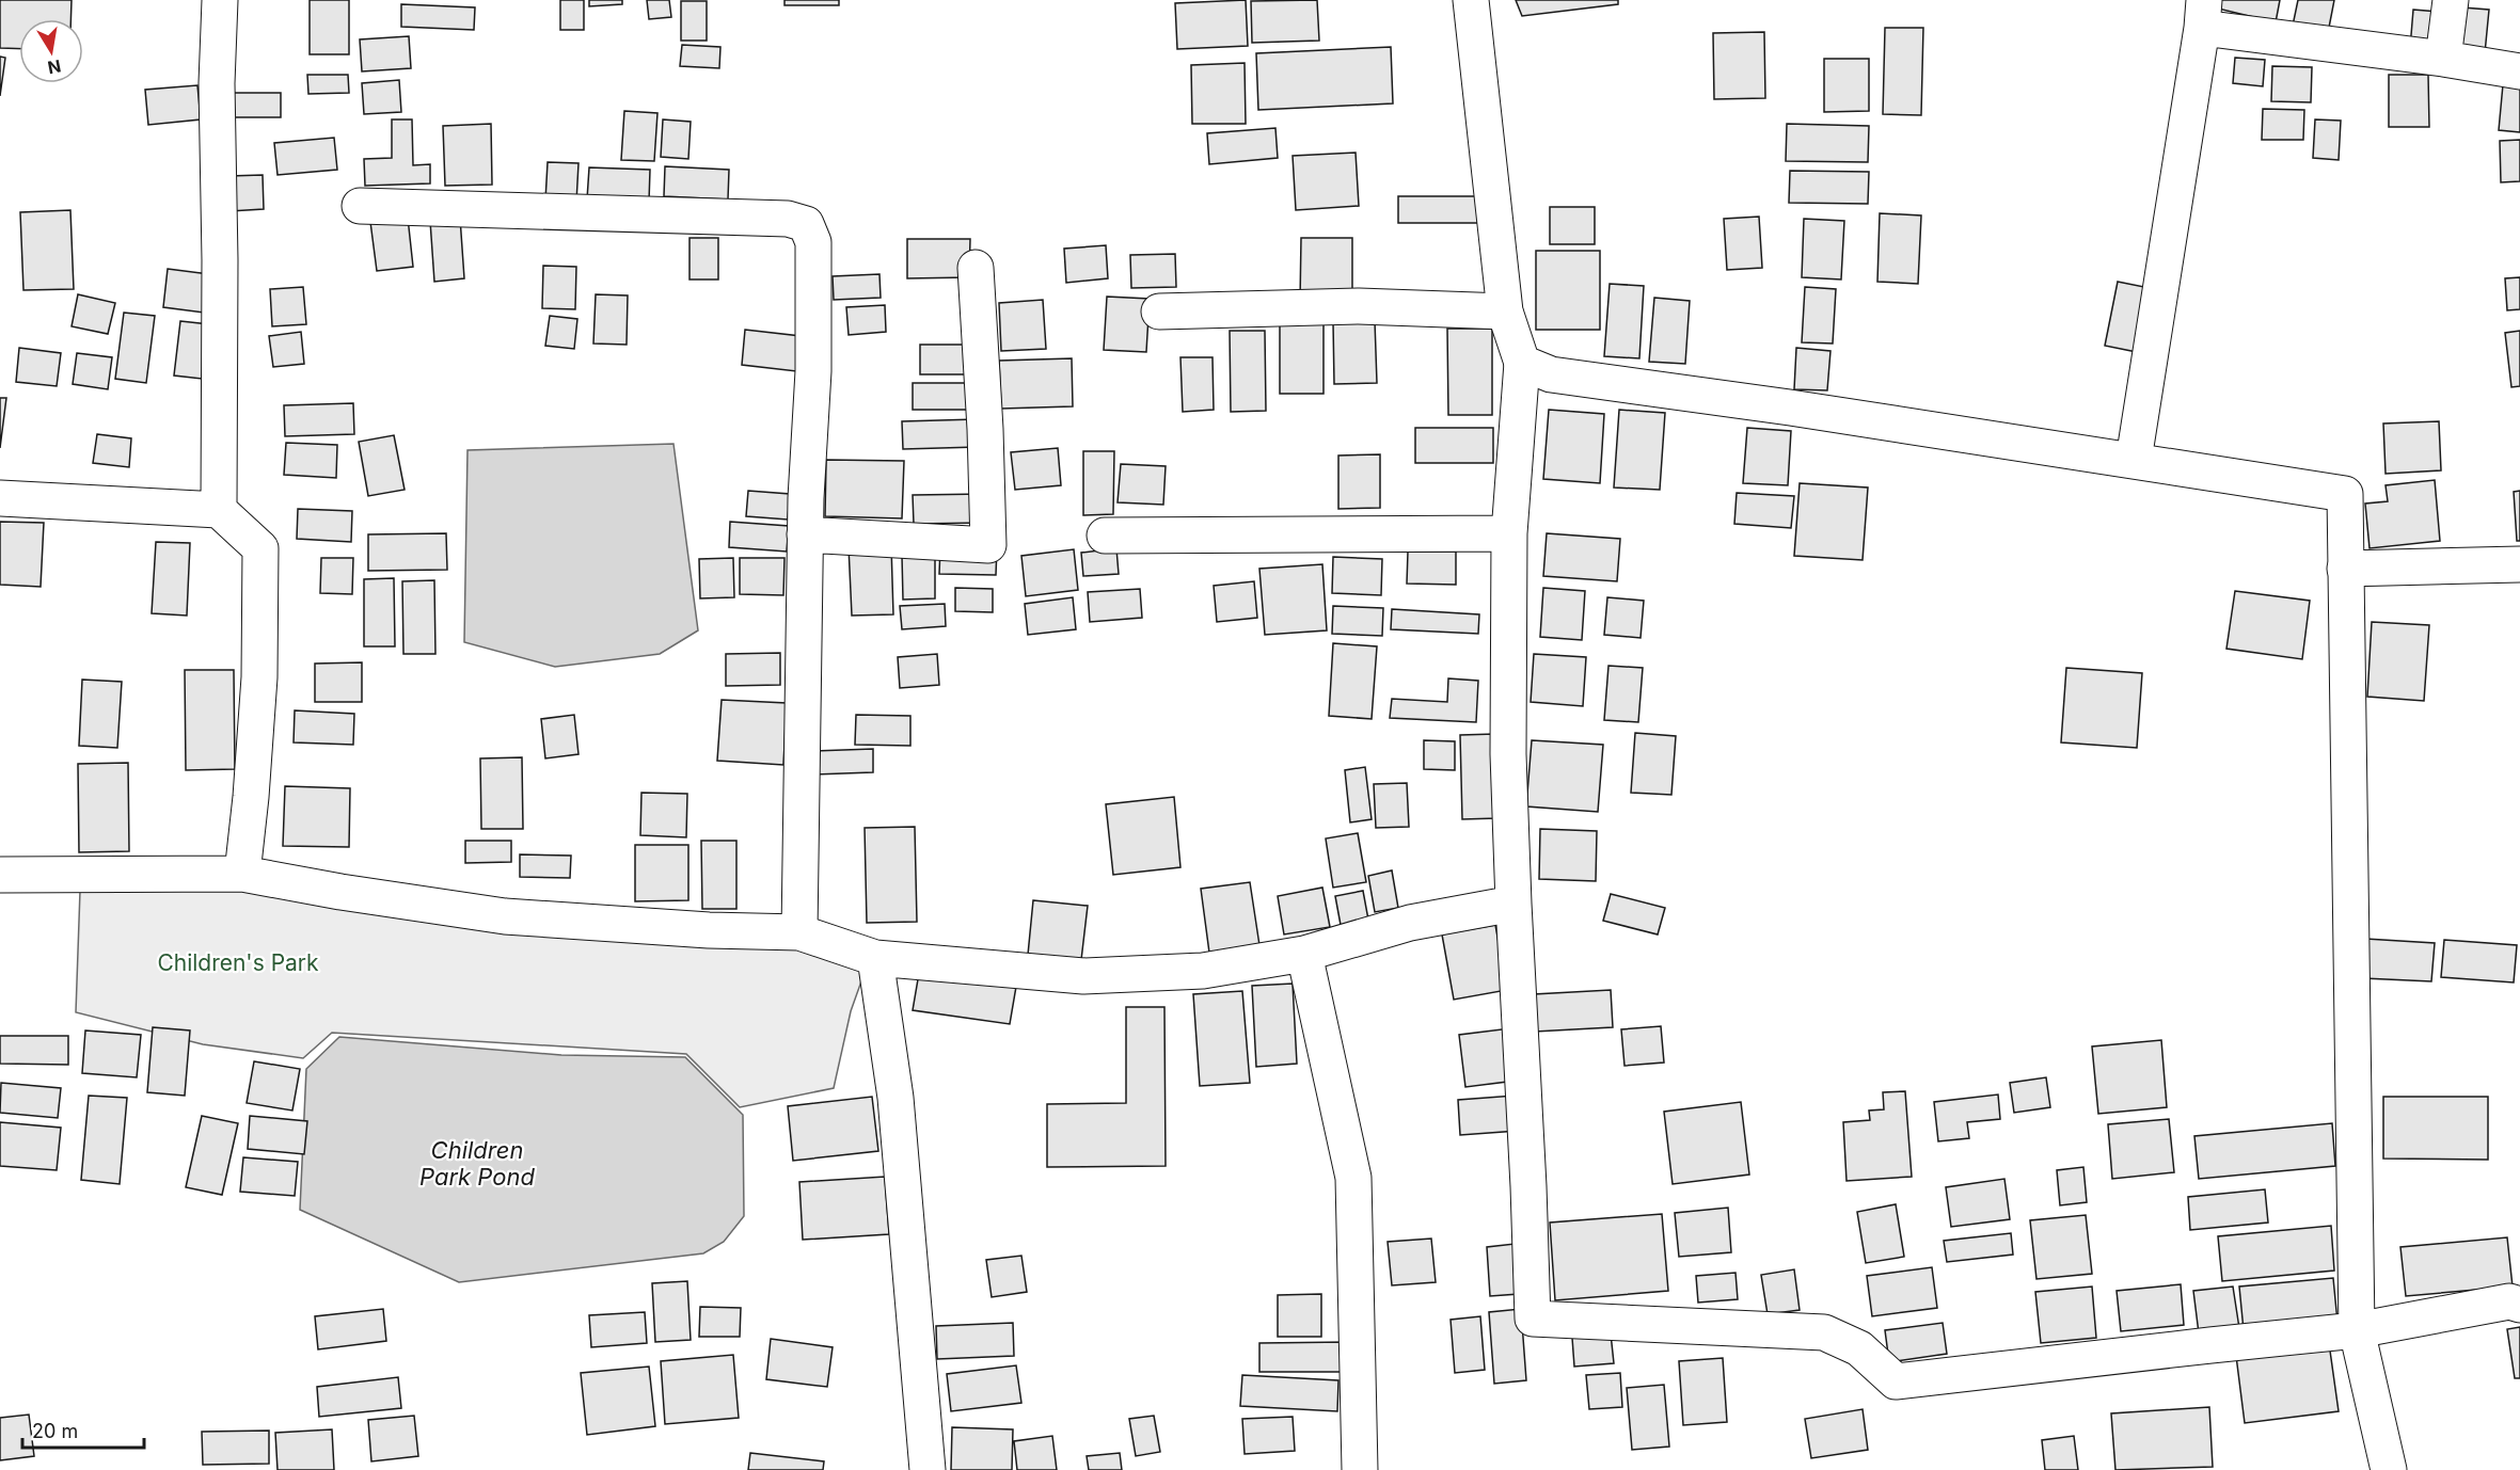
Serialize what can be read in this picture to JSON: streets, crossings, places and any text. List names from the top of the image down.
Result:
{
  "water": ["Children Park Pond"],
  "parks": ["Children's Park"],
  "scale_bar": "20 m",
  "north": "bottom"
}
